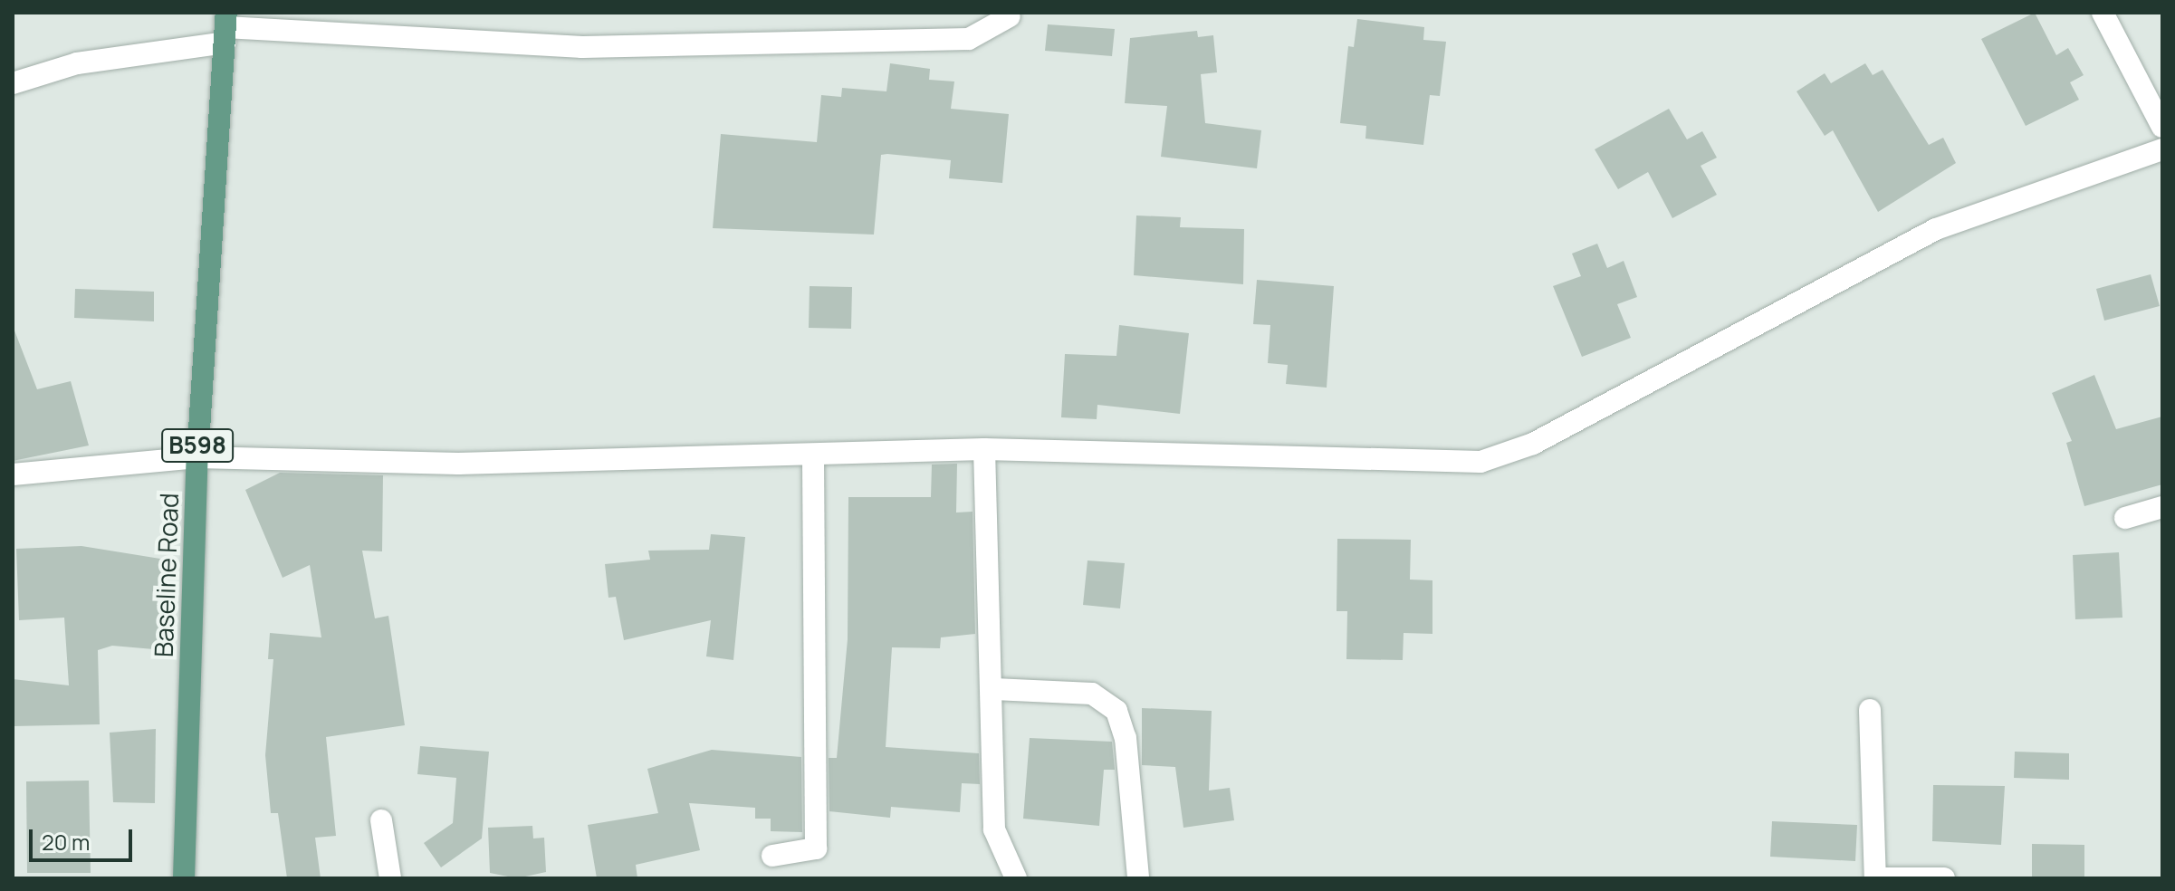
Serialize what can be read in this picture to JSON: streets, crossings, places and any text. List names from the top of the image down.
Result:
{
  "streets": {
    "main road": ["B598", "Baseline Road"]
  },
  "scale_bar": "20 m"
}
